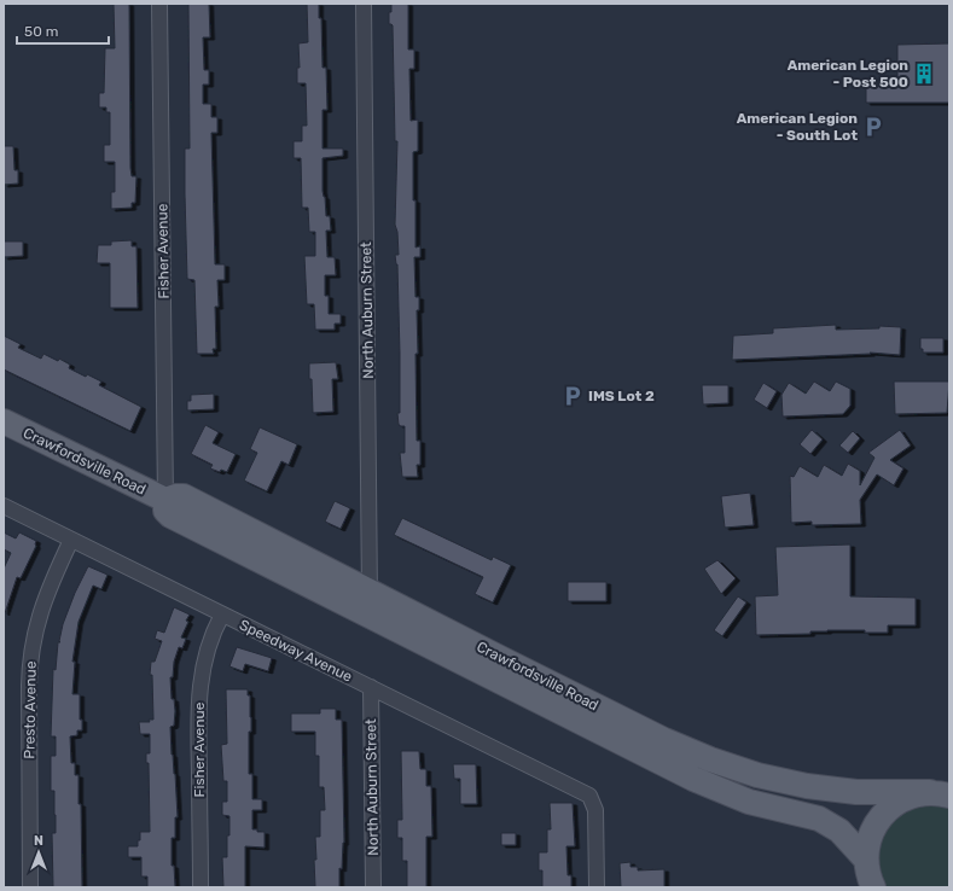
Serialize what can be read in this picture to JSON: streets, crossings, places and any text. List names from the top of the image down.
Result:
{
  "streets": {
    "main road": ["Crawfordsville Road"],
    "street": [
      "Fisher Avenue",
      "North Auburn Street",
      "Speedway Avenue",
      "Presto Avenue"
    ]
  },
  "crossings": [
    ["Fisher Avenue", "Crawfordsville Road"],
    ["Fisher Avenue", "Speedway Avenue"],
    ["North Auburn Street", "Crawfordsville Road"],
    ["North Auburn Street", "Speedway Avenue"],
    ["Speedway Avenue", "Presto Avenue"]
  ],
  "places": {
    "building": ["American Legion - Post 500"],
    "parking": ["American Legion - South Lot", "IMS Lot 2"]
  },
  "scale_bar": "50 m",
  "north": "top"
}
